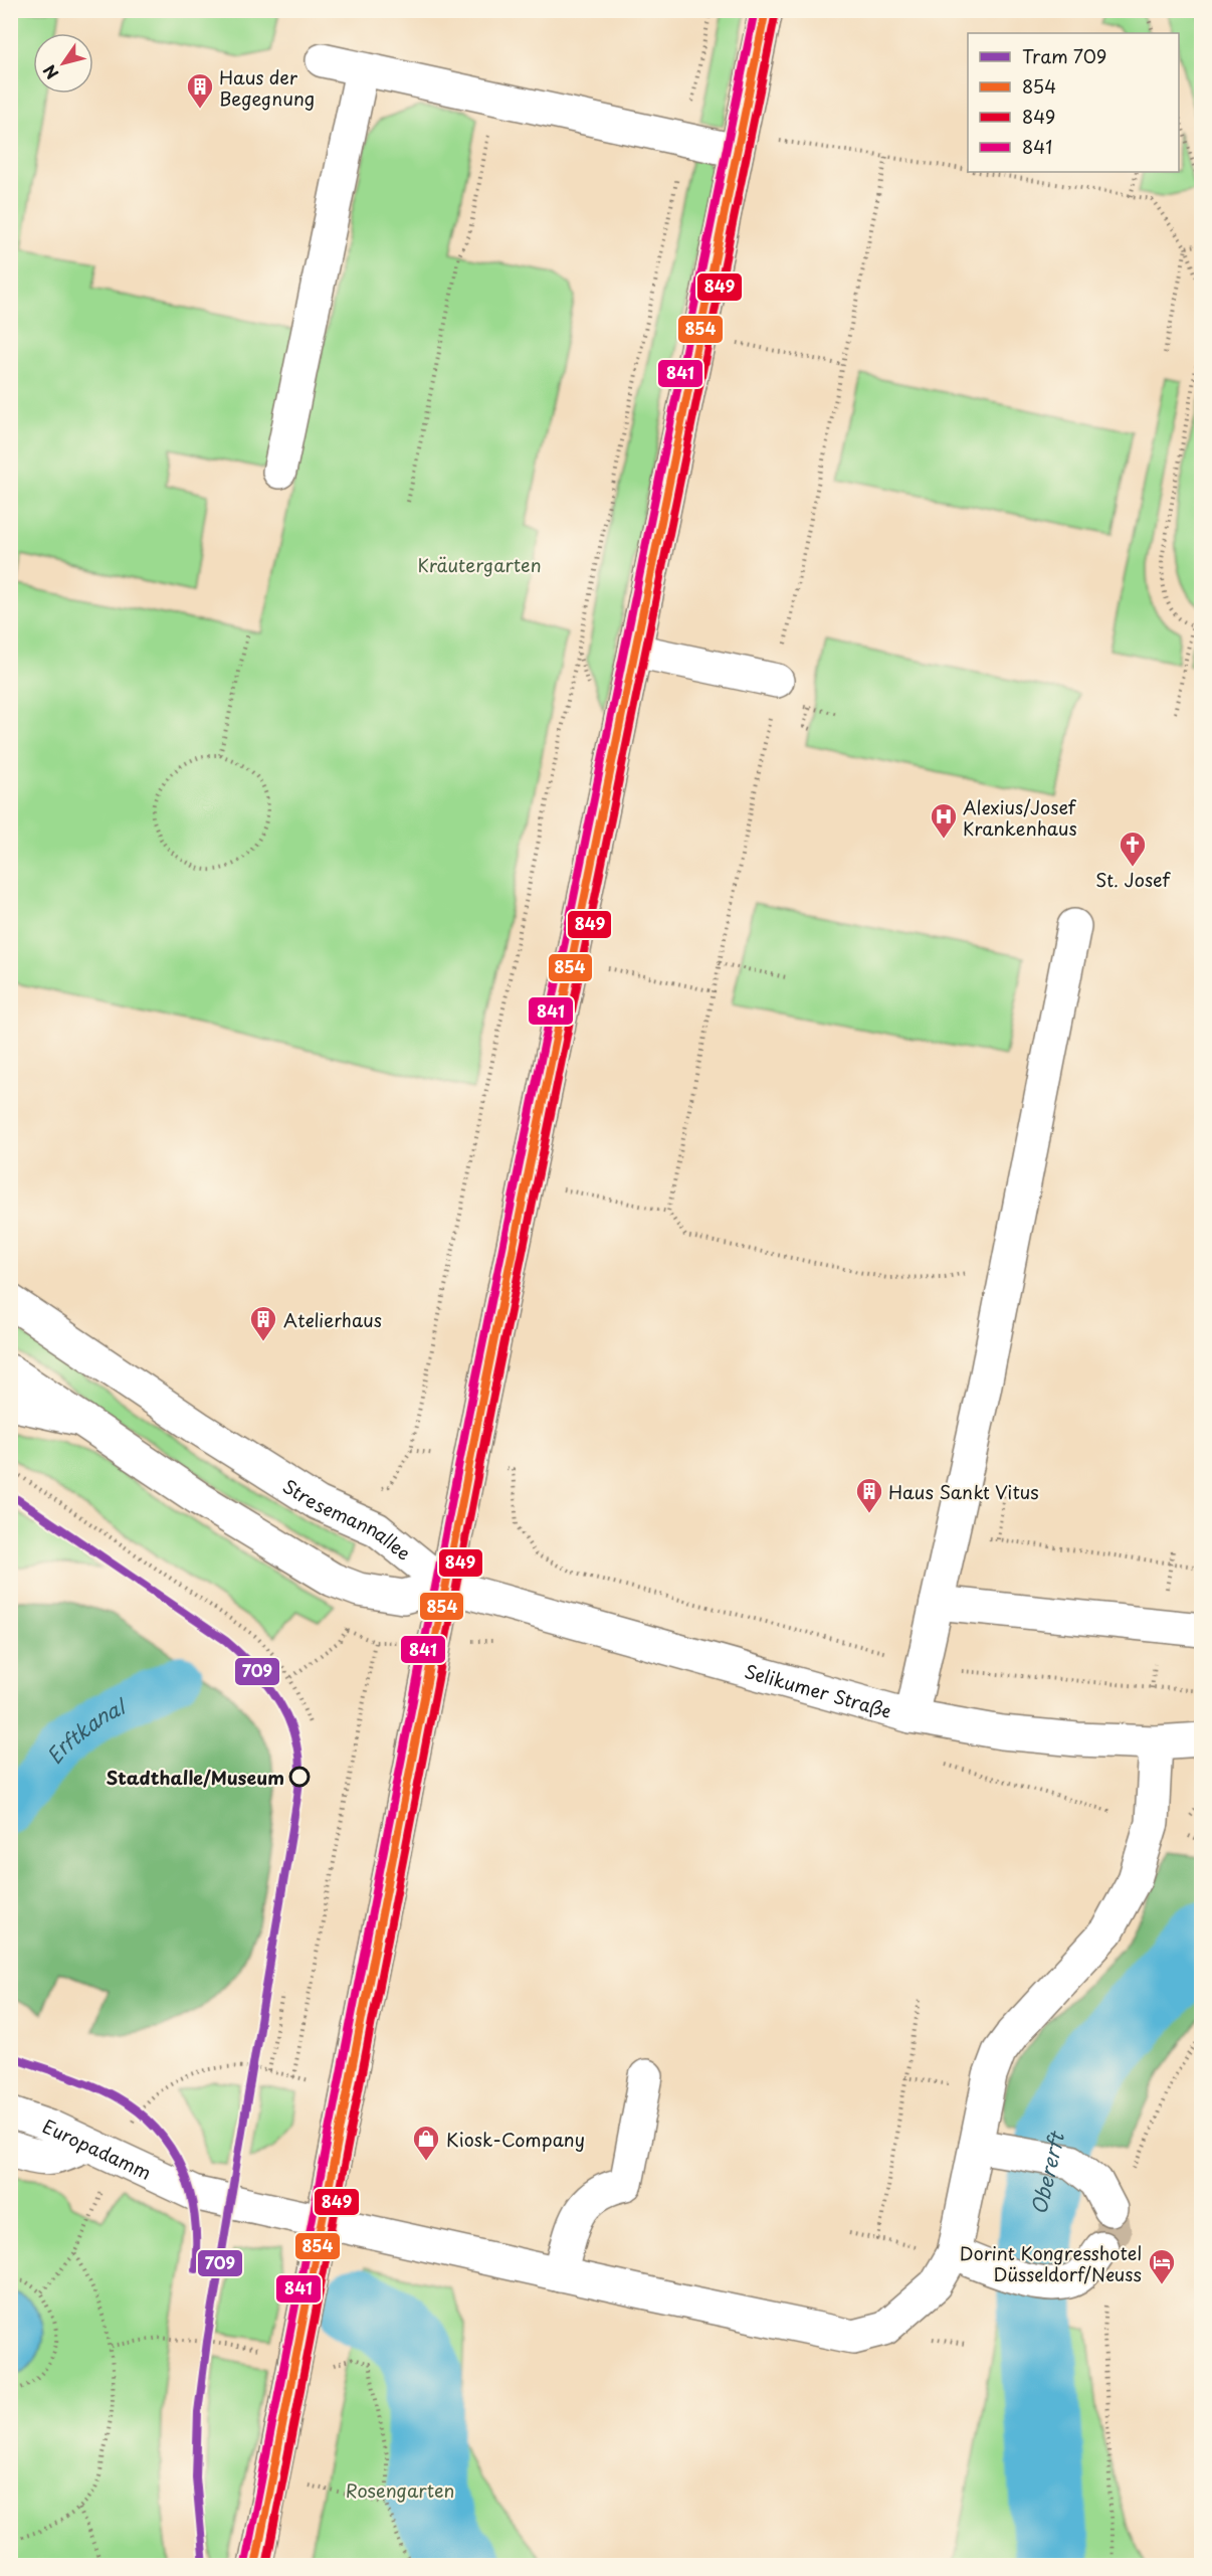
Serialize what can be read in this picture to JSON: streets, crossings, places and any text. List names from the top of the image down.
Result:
{
  "streets": {
    "street": ["Stresemannallee", "Selikumer Straße", "Europadamm"]
  },
  "crossings": [
    ["Stresemannallee", "Selikumer Straße"]
  ],
  "water": ["Erftkanal", "Obererft"],
  "parks": ["Kräutergarten", "Rosengarten"],
  "places": {
    "building": ["Haus der Begegnung", "Atelierhaus", "Haus Sankt Vitus"],
    "hospital": ["Alexius/Josef Krankenhaus"],
    "church": ["St. Josef"],
    "other": ["Stadthalle/Museum"],
    "shop": ["Kiosk-Company"],
    "hotel": ["Dorint Kongresshotel Düsseldorf/Neuss"]
  },
  "lines": [
    "transit line 854",
    "transit line 841",
    "transit line 849",
    "tram line 709"
  ],
  "legend": [
    "Tram 709",
    "854",
    "849",
    "841"
  ],
  "north": "bottom left"
}
